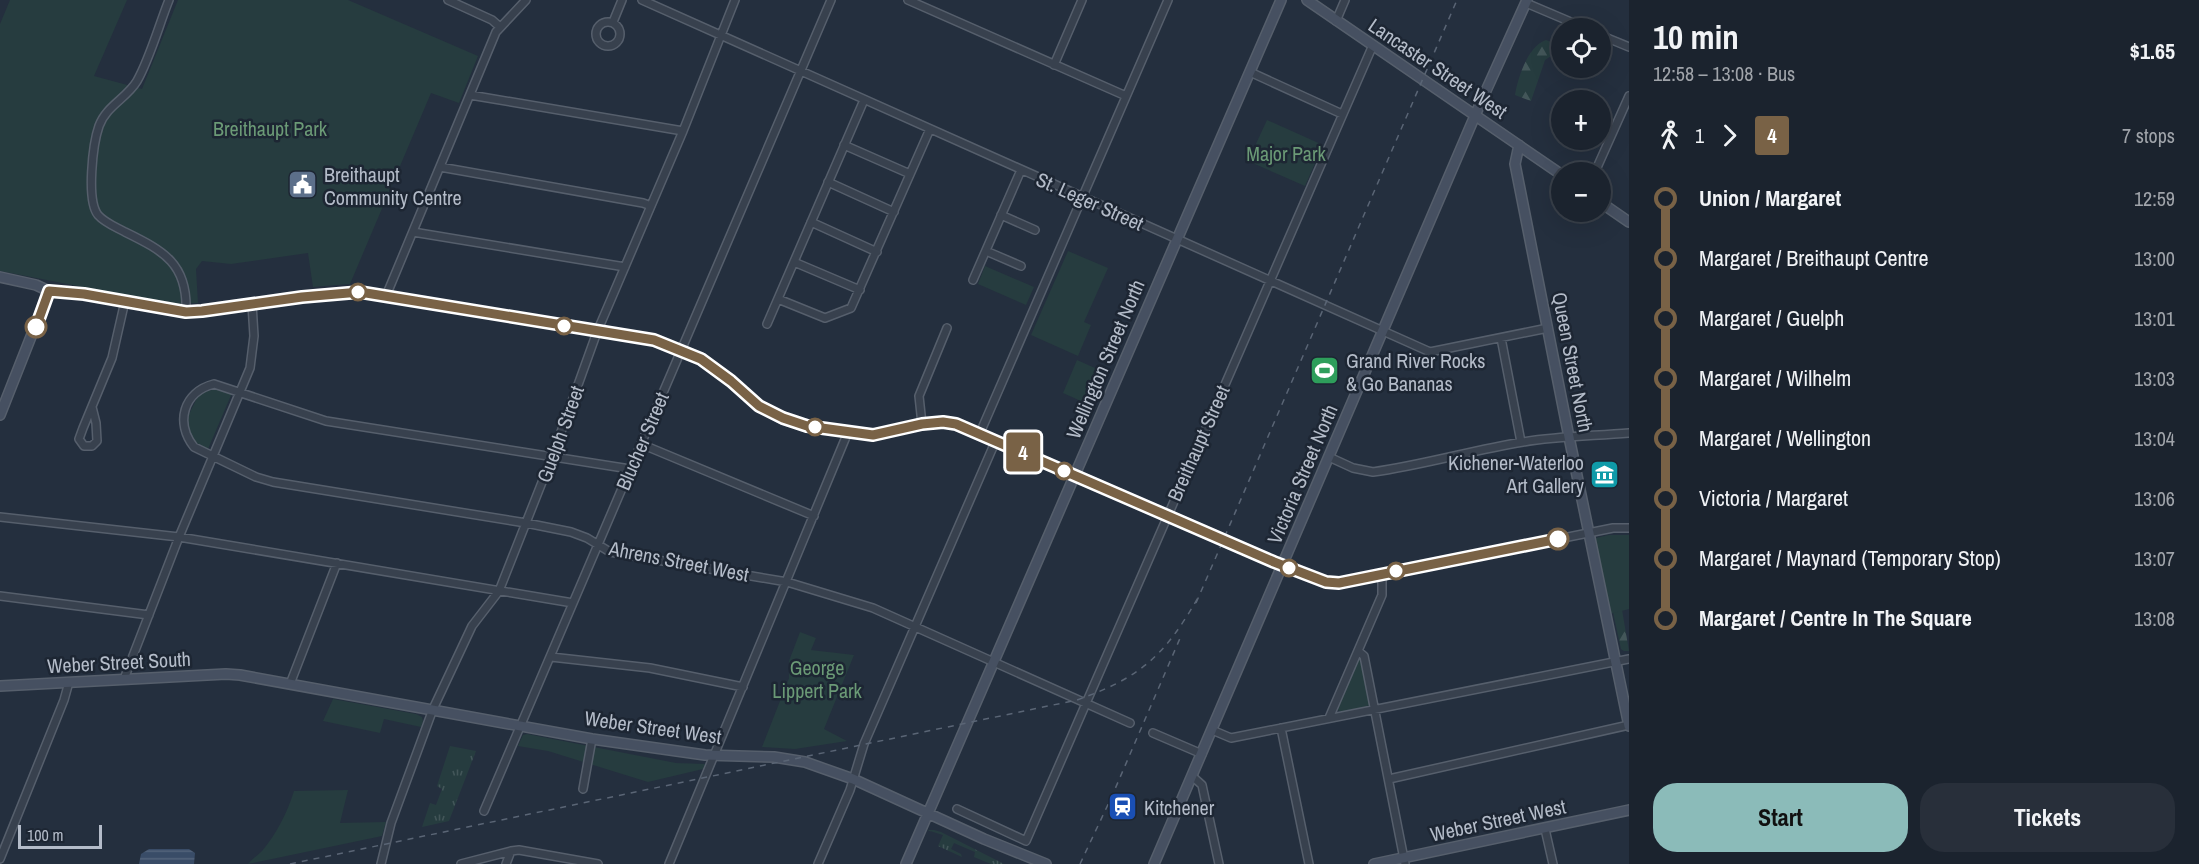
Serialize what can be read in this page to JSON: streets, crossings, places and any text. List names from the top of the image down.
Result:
{
  "streets": {
    "street": [
      "Lancaster Street West",
      "St. Leger Street",
      "Wellington Street North",
      "Queen Street North",
      "Guelph Street",
      "Blucher Street",
      "Breithaupt Street",
      "Victoria Street North",
      "Ahrens Street West",
      "Weber Street South",
      "Weber Street West"
    ]
  },
  "crossings": [
    ["Lancaster Street West", "Queen Street North"],
    ["Lancaster Street West", "Breithaupt Street"],
    ["Lancaster Street West", "Victoria Street North"],
    ["St. Leger Street", "Wellington Street North"],
    ["St. Leger Street", "Queen Street North"],
    ["St. Leger Street", "Guelph Street"],
    ["St. Leger Street", "Blucher Street"],
    ["St. Leger Street", "Breithaupt Street"],
    ["St. Leger Street", "Victoria Street North"],
    ["Wellington Street North", "Ahrens Street West"],
    ["Wellington Street North", "Weber Street West"],
    ["Guelph Street", "Ahrens Street West"],
    ["Guelph Street", "Weber Street West"],
    ["Blucher Street", "Ahrens Street West"],
    ["Blucher Street", "Weber Street West"],
    ["Breithaupt Street", "Ahrens Street West"],
    ["Weber Street South", "Weber Street West"]
  ],
  "parks": ["Breithaupt Park", "Major Park", "George Lippert Park"],
  "places": {
    "public building": ["Breithaupt Community Centre"],
    "sports": ["Grand River Rocks & Go Bananas"],
    "museum": ["Kichener-Waterloo Art Gallery"],
    "station": ["Kitchener"]
  },
  "lines": ["bus line 4"],
  "scale_bar": "100 m",
  "page": {
    "on_map": "4",
    "heading": ["10 min", "12:58 – 13:08 · Bus", "$1.65"],
    "map_buttons": ["+", "−"],
    "legs": ["1", "4", "7 stops"],
    "list": [
      {
        "name": "Union / Margaret",
        "value": "12:59"
      },
      {
        "name": "Margaret / Breithaupt Centre",
        "value": "13:00"
      },
      {
        "name": "Margaret / Guelph",
        "value": "13:01"
      },
      {
        "name": "Margaret / Wilhelm",
        "value": "13:03"
      },
      {
        "name": "Margaret / Wellington",
        "value": "13:04"
      },
      {
        "name": "Victoria / Margaret",
        "value": "13:06"
      },
      {
        "name": "Margaret / Maynard (Temporary Stop)",
        "value": "13:07"
      },
      {
        "name": "Margaret / Centre In The Square",
        "value": "13:08"
      }
    ],
    "buttons": ["Start", "Tickets"],
    "scale": "100 m"
  }
}
